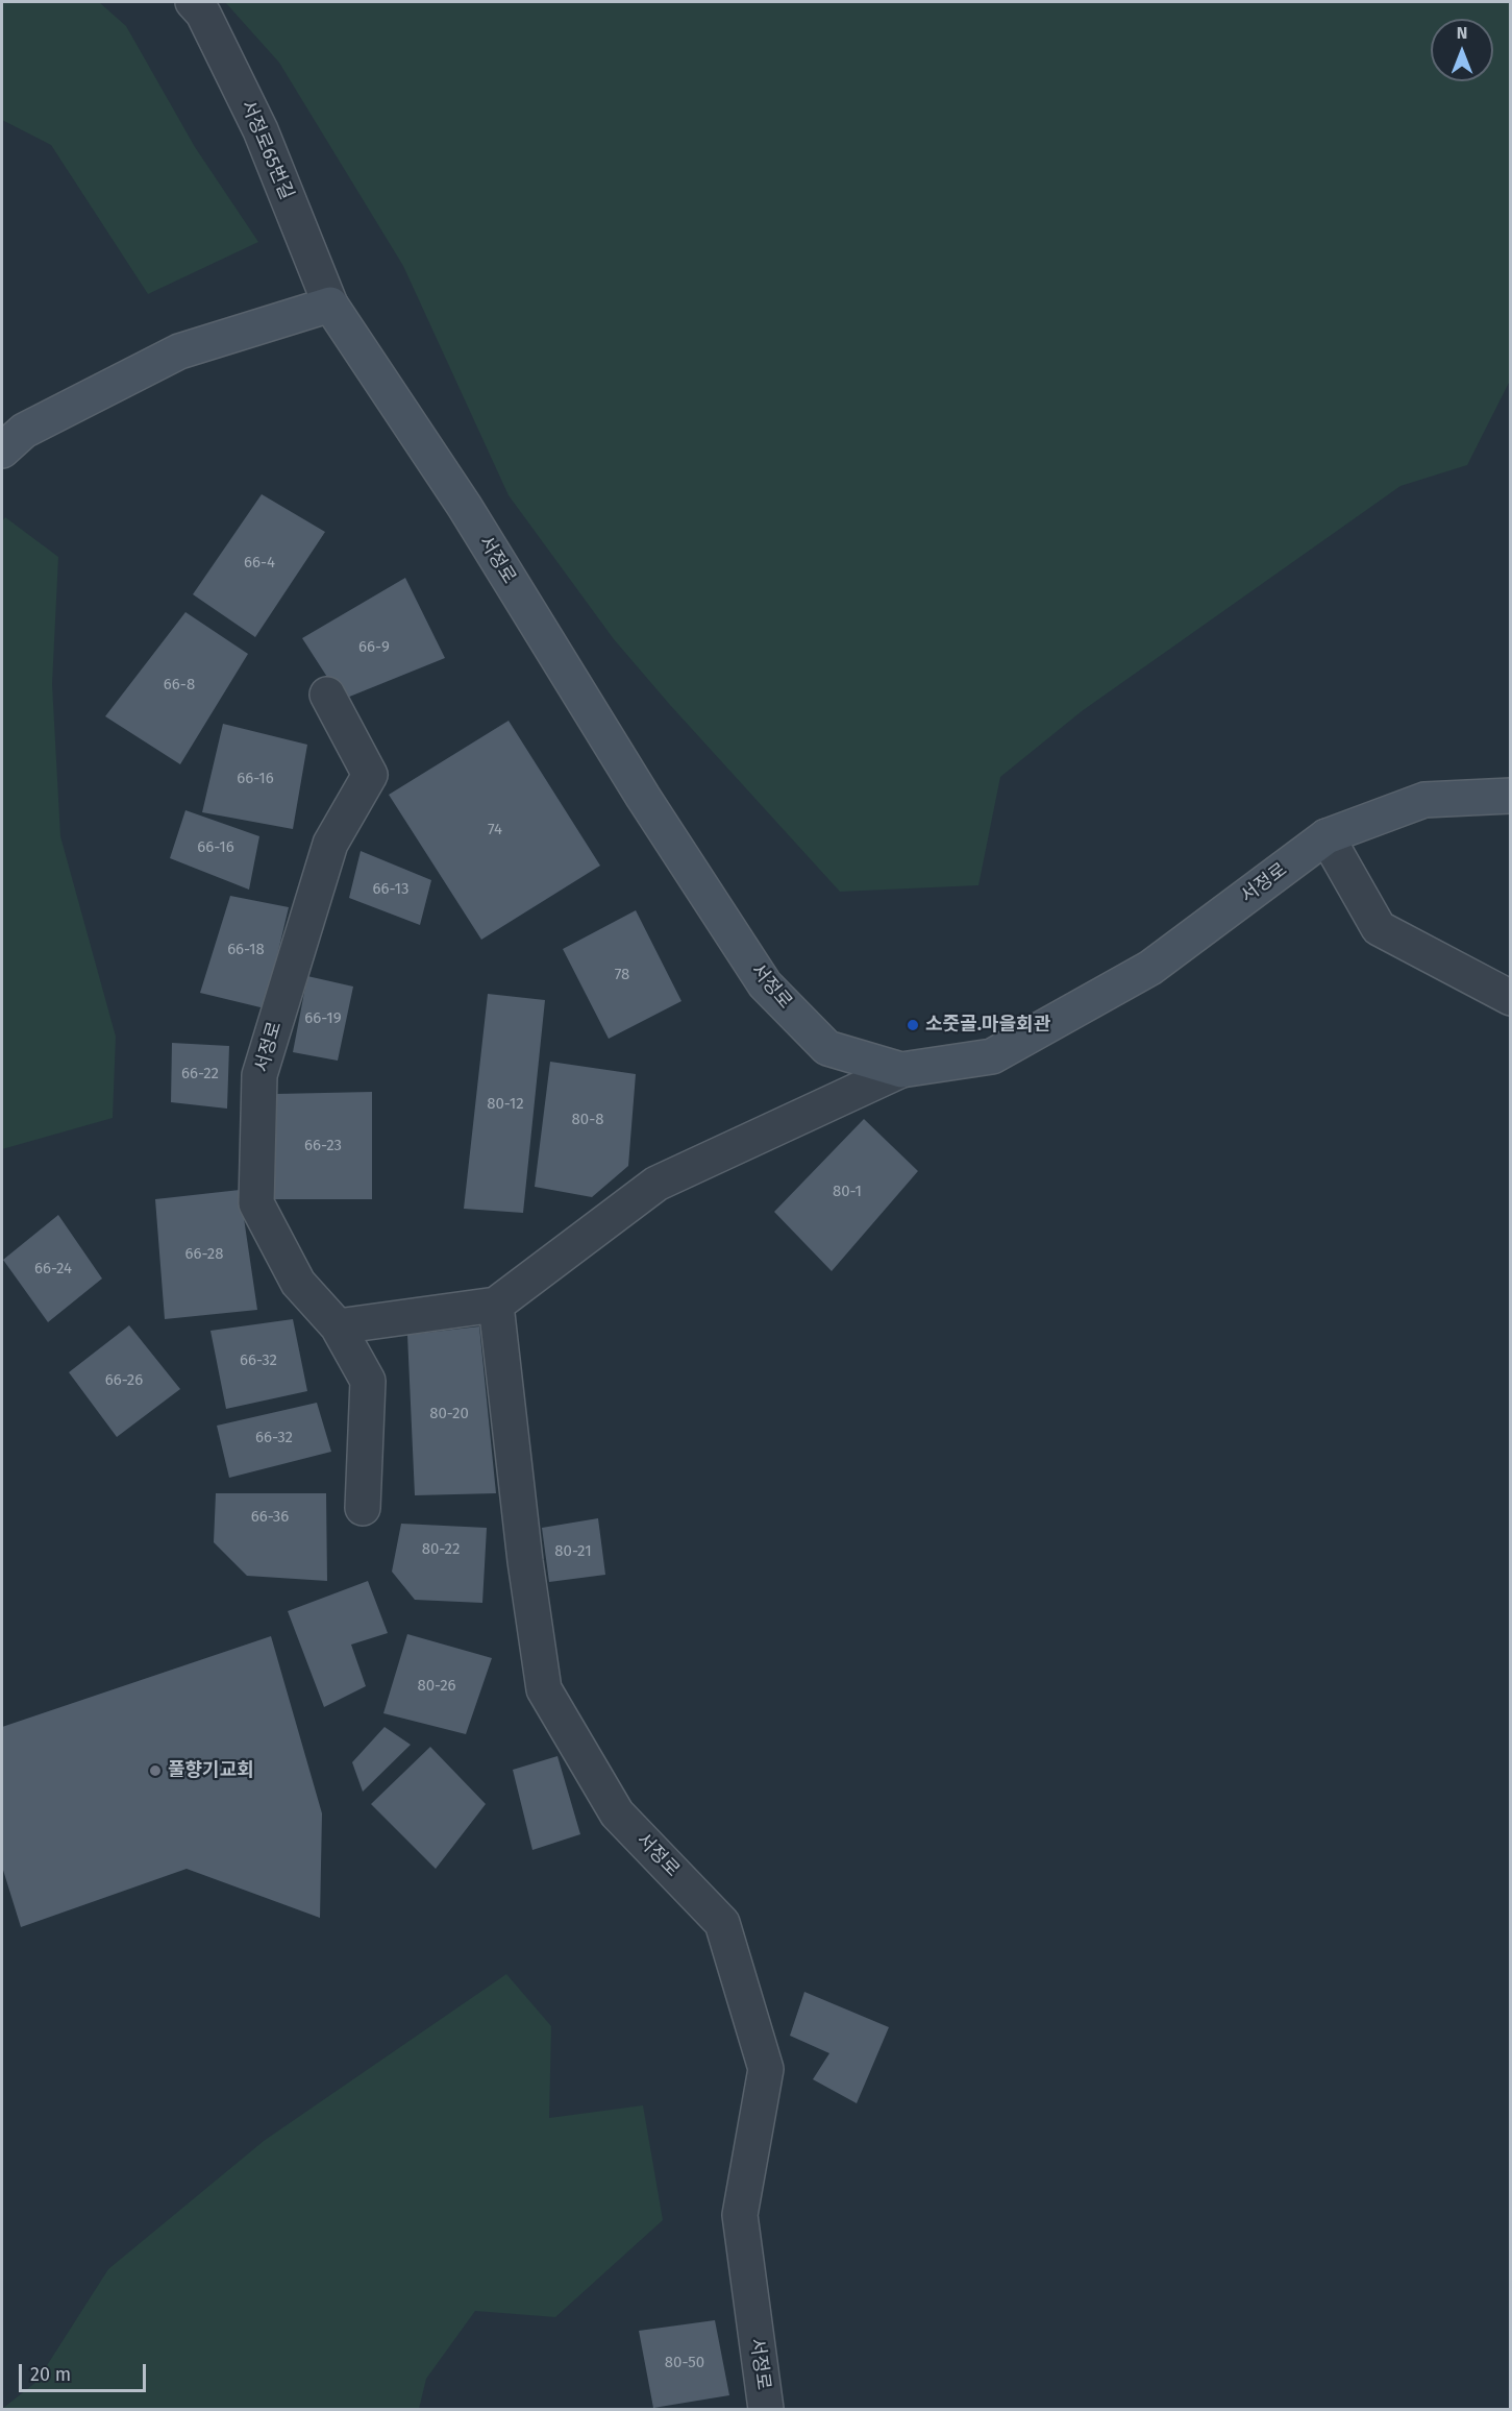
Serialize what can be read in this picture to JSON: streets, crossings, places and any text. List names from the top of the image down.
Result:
{
  "streets": {
    "street": ["서정로65번길", "서정로"]
  },
  "crossings": [
    ["서정로65번길", "서정로"]
  ],
  "places": ["소줏골.마을회관", "풀향기교회"],
  "house_numbers": [
    "66-4",
    "66-9",
    "66-8",
    "66-16",
    "74",
    "66-16",
    "66-13",
    "66-18",
    "78",
    "66-19",
    "66-22",
    "80-12",
    "80-8",
    "66-23",
    "80-1",
    "66-28",
    "66-24",
    "66-32",
    "66-26",
    "80-20",
    "66-32",
    "66-36",
    "80-22",
    "80-21",
    "80-26",
    "80-50"
  ],
  "scale_bar": "20 m",
  "north": "top"
}
